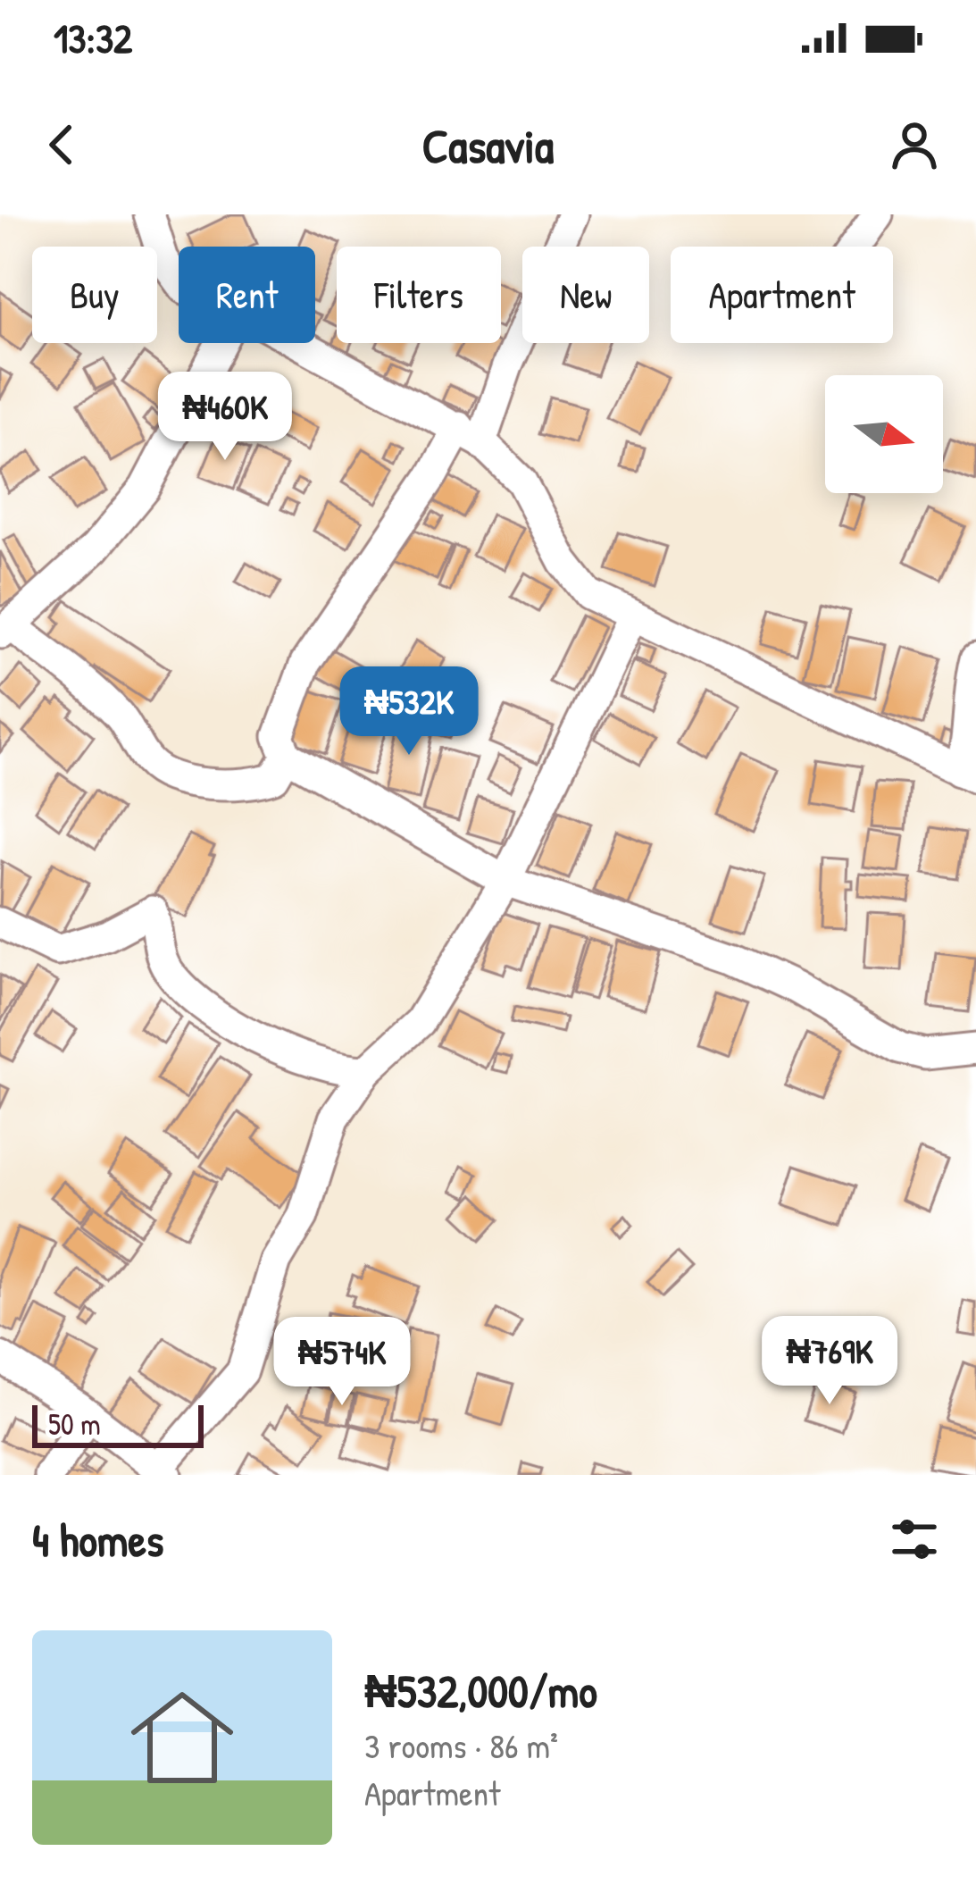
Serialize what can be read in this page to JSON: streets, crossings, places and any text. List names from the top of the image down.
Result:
{
  "scale_bar": "50 m",
  "north": "right",
  "page": {
    "status": "13:32",
    "header": "Casavia",
    "chip": [
      "Buy",
      "Rent",
      "Filters",
      "New",
      "Apartment"
    ],
    "price": [
      "₦460K",
      "₦532K",
      "₦769K",
      "₦574K"
    ],
    "scale": "50 m",
    "heading": "4 homes",
    "list": [
      {
        "name": "₦532,000/mo",
        "note": "3 rooms · 86 m² · Apartment"
      }
    ]
  }
}
